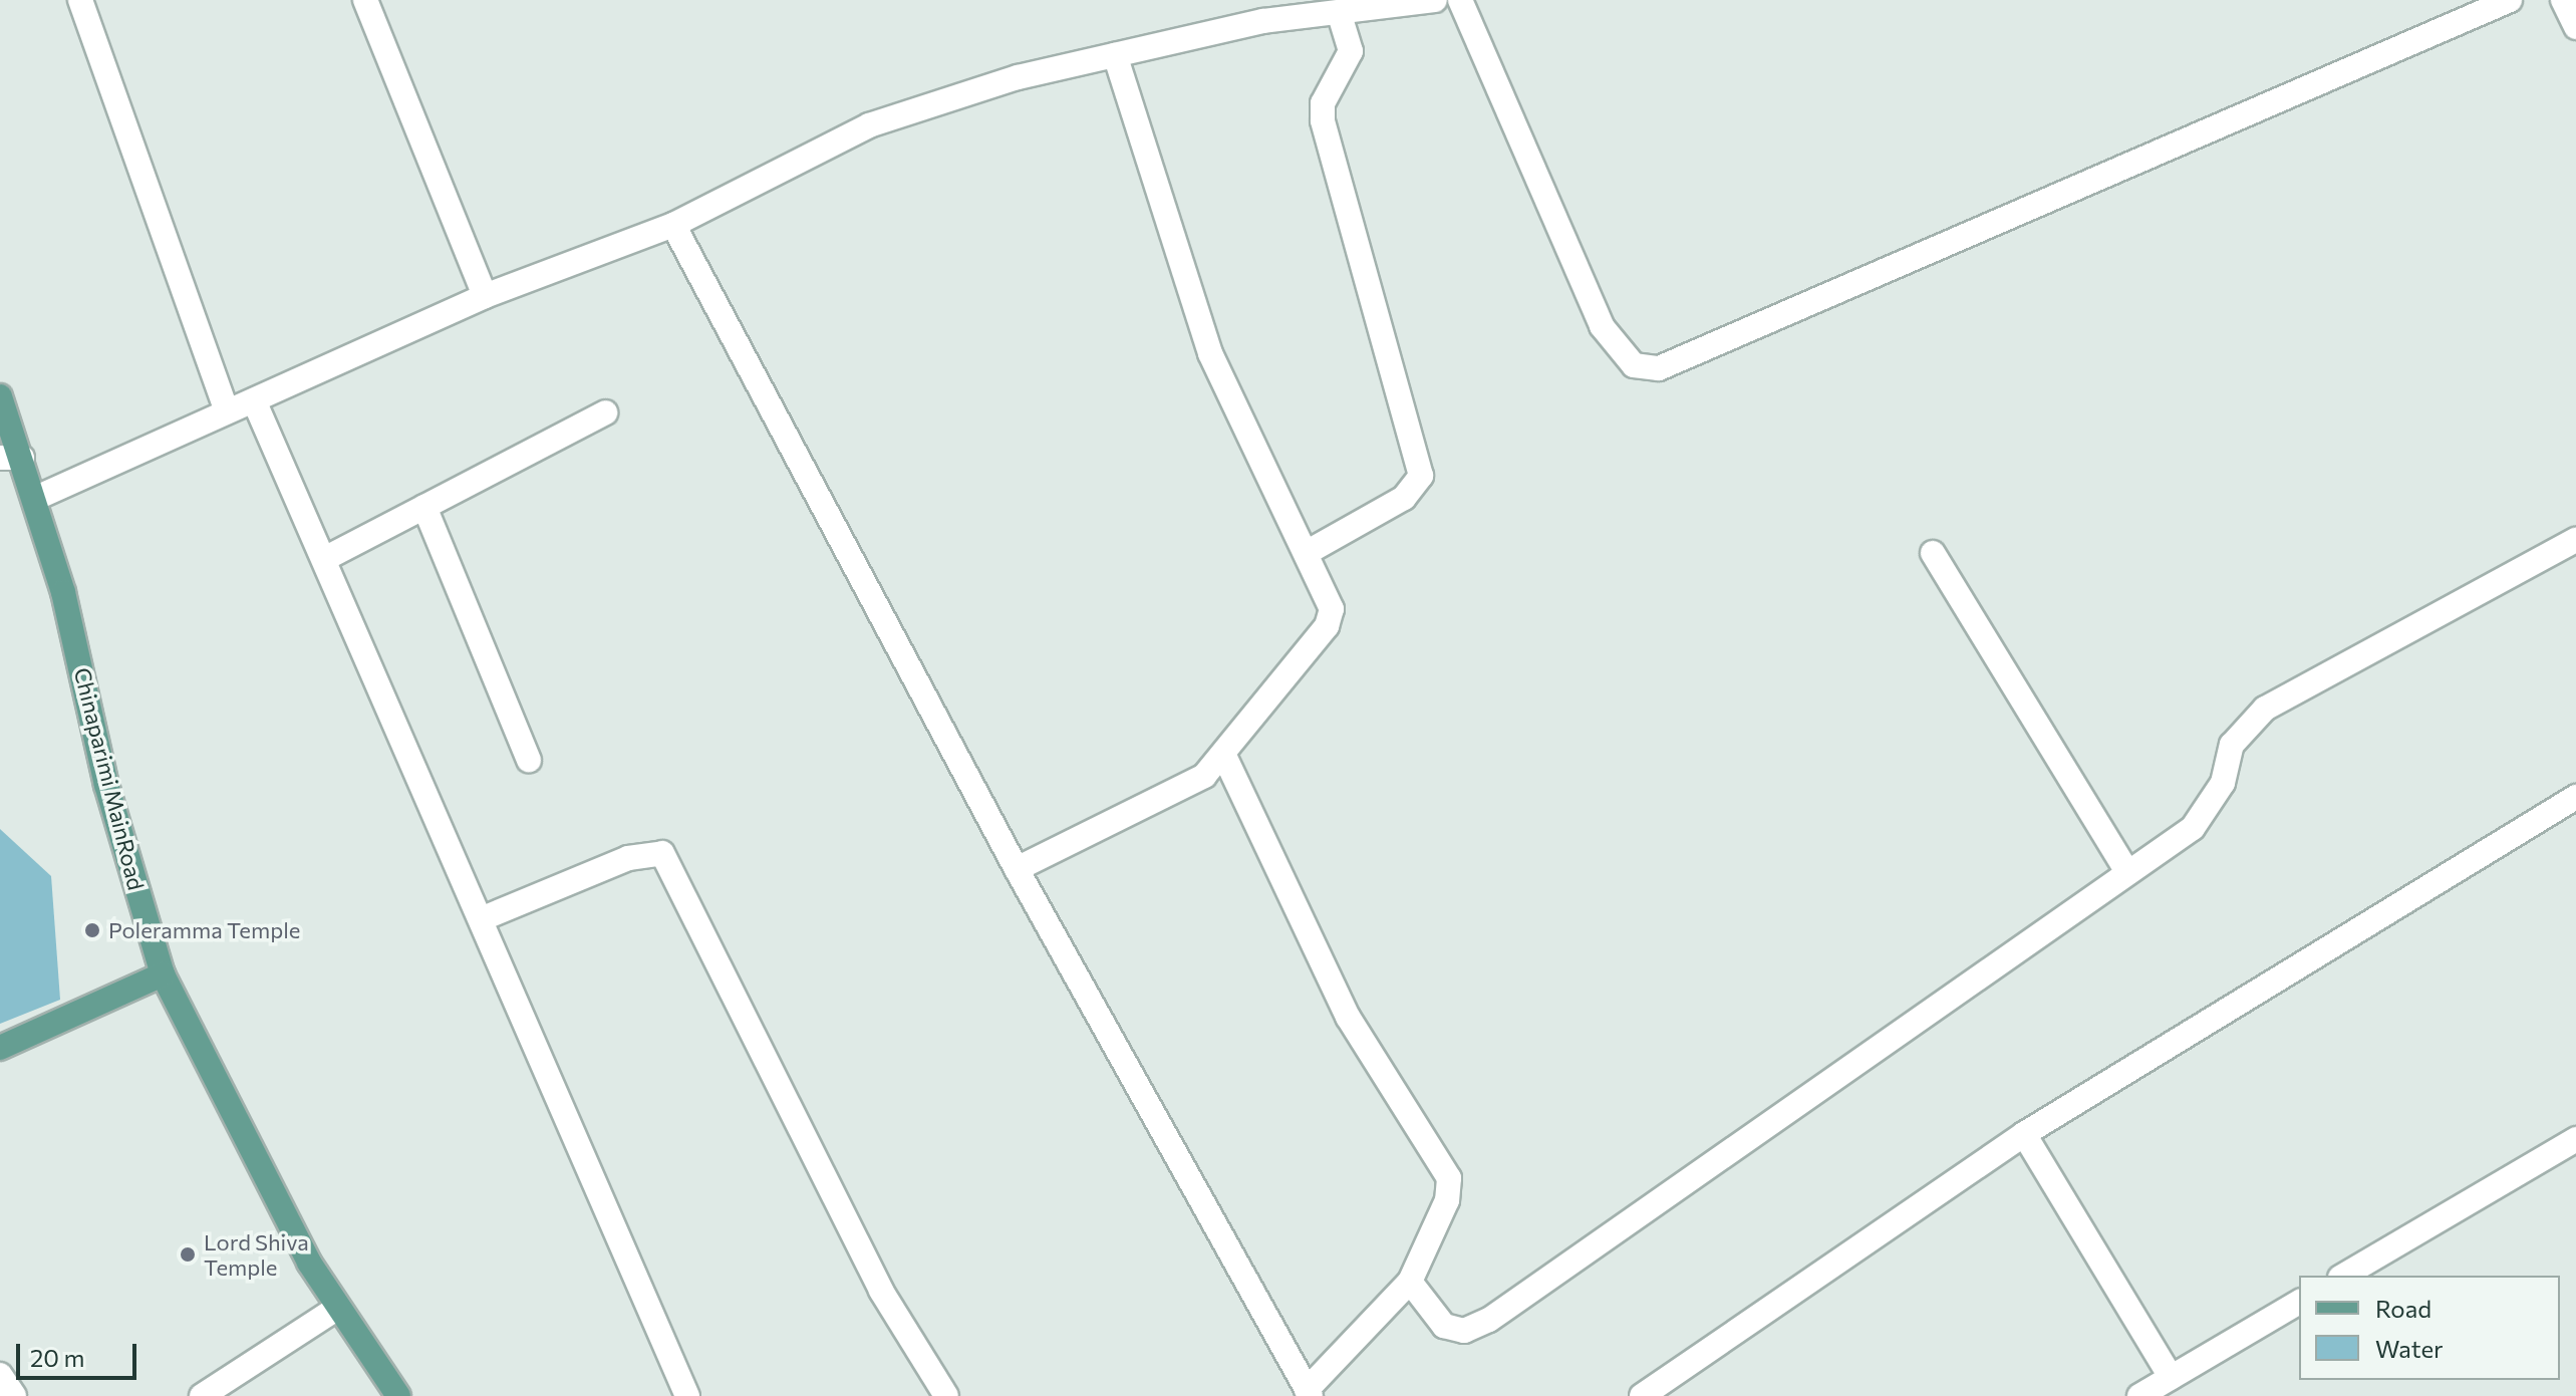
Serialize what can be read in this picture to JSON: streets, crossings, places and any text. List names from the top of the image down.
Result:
{
  "streets": {
    "main road": ["Chinaparimi MainRoad"]
  },
  "places": ["Poleramma Temple", "Lord Shiva Temple"],
  "legend": ["Road", "Water"],
  "scale_bar": "20 m"
}
